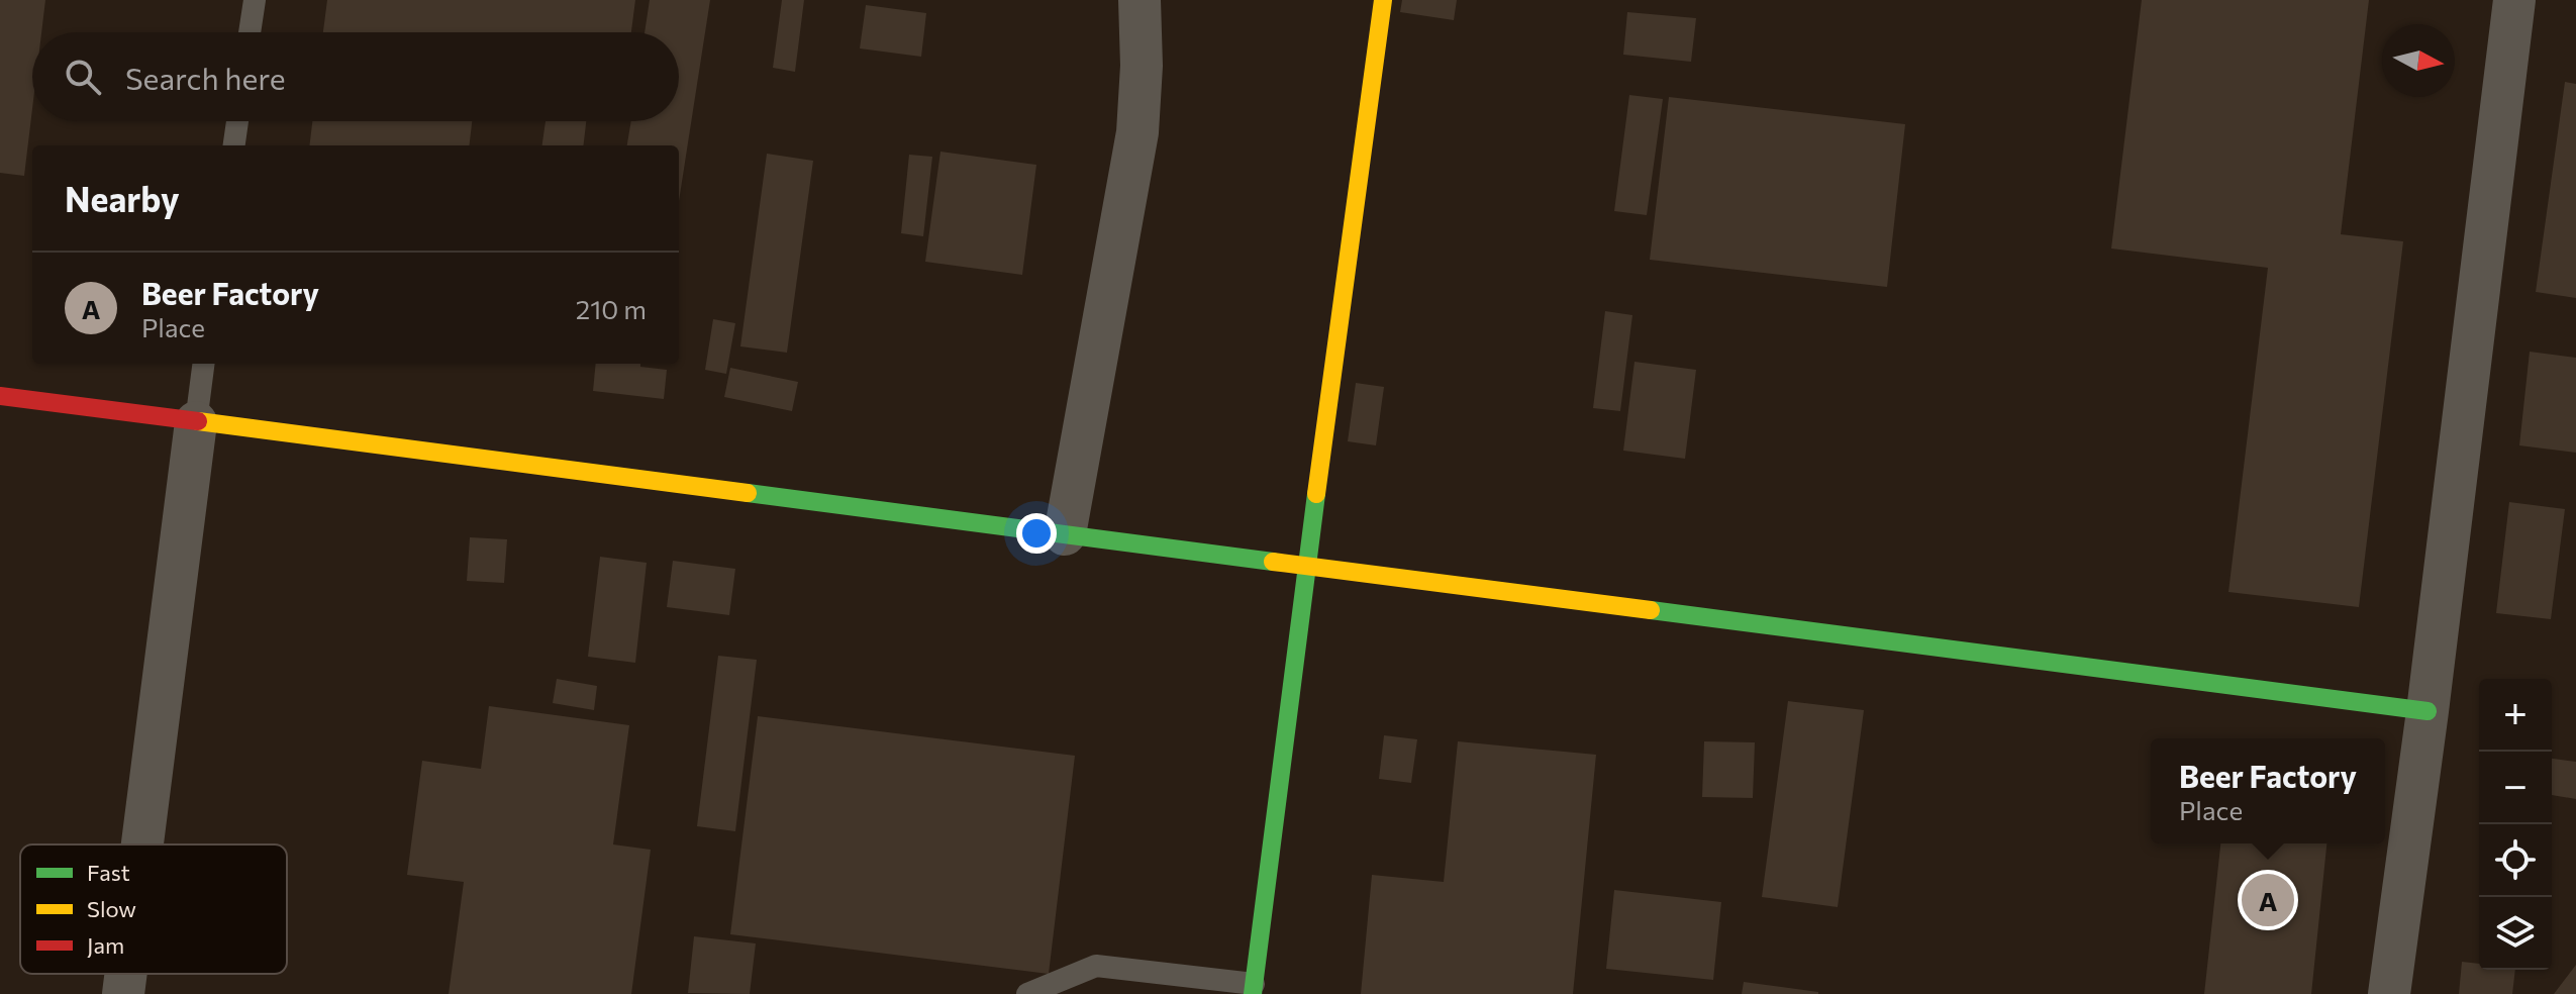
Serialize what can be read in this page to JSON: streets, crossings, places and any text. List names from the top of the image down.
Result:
{
  "legend": ["Fast", "Slow", "Jam"],
  "north": "right",
  "page": {
    "search": "Search here",
    "heading": "Nearby",
    "list": [
      {
        "mark": "A",
        "name": "Beer Factory",
        "note": "Place",
        "value": "210 m"
      }
    ],
    "map_buttons": ["+", "−"],
    "popup": ["Beer Factory", "Place"],
    "pins": "A"
  }
}
